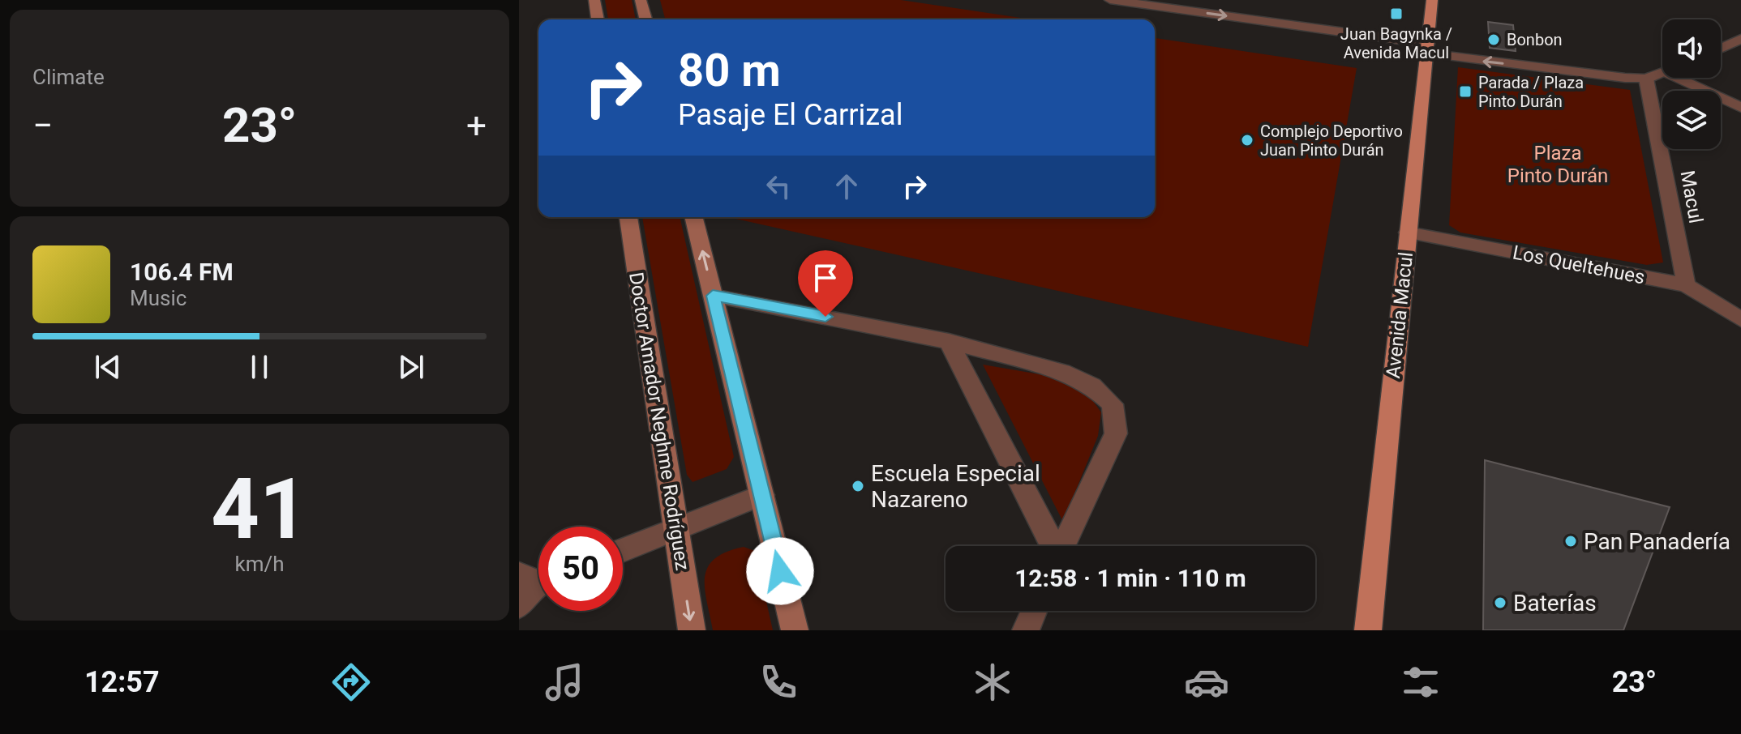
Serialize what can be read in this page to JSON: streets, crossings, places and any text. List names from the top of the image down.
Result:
{
  "streets": {
    "main road": ["Avenida Macul", "Doctor Amador Neghme Rodríguez"],
    "street": ["Macul", "Los Queltehues"]
  },
  "crossings": [
    ["Macul", "Los Queltehues"],
    ["Los Queltehues", "Avenida Macul"]
  ],
  "parks": ["Plaza Pinto Durán"],
  "places": {
    "transit": ["Juan Bagynka / Avenida Macul", "Parada / Plaza Pinto Durán"],
    "other": [
      "Bonbon",
      "Complejo Deportivo Juan Pinto Durán",
      "Escuela Especial Nazareno",
      "Pan Panadería",
      "Baterías"
    ]
  },
  "page": {
    "tile": [
      "Climate",
      ["41", "km/h"]
    ],
    "turn": ["80 m", "Pasaje El Carrizal"],
    "heat": ["−", "23°", "+"],
    "song": ["106.4 FM", "Music"],
    "limit": "50",
    "trip": "12:58 · 1 min · 110 m",
    "tabs": ["12:57", "23°"]
  }
}
